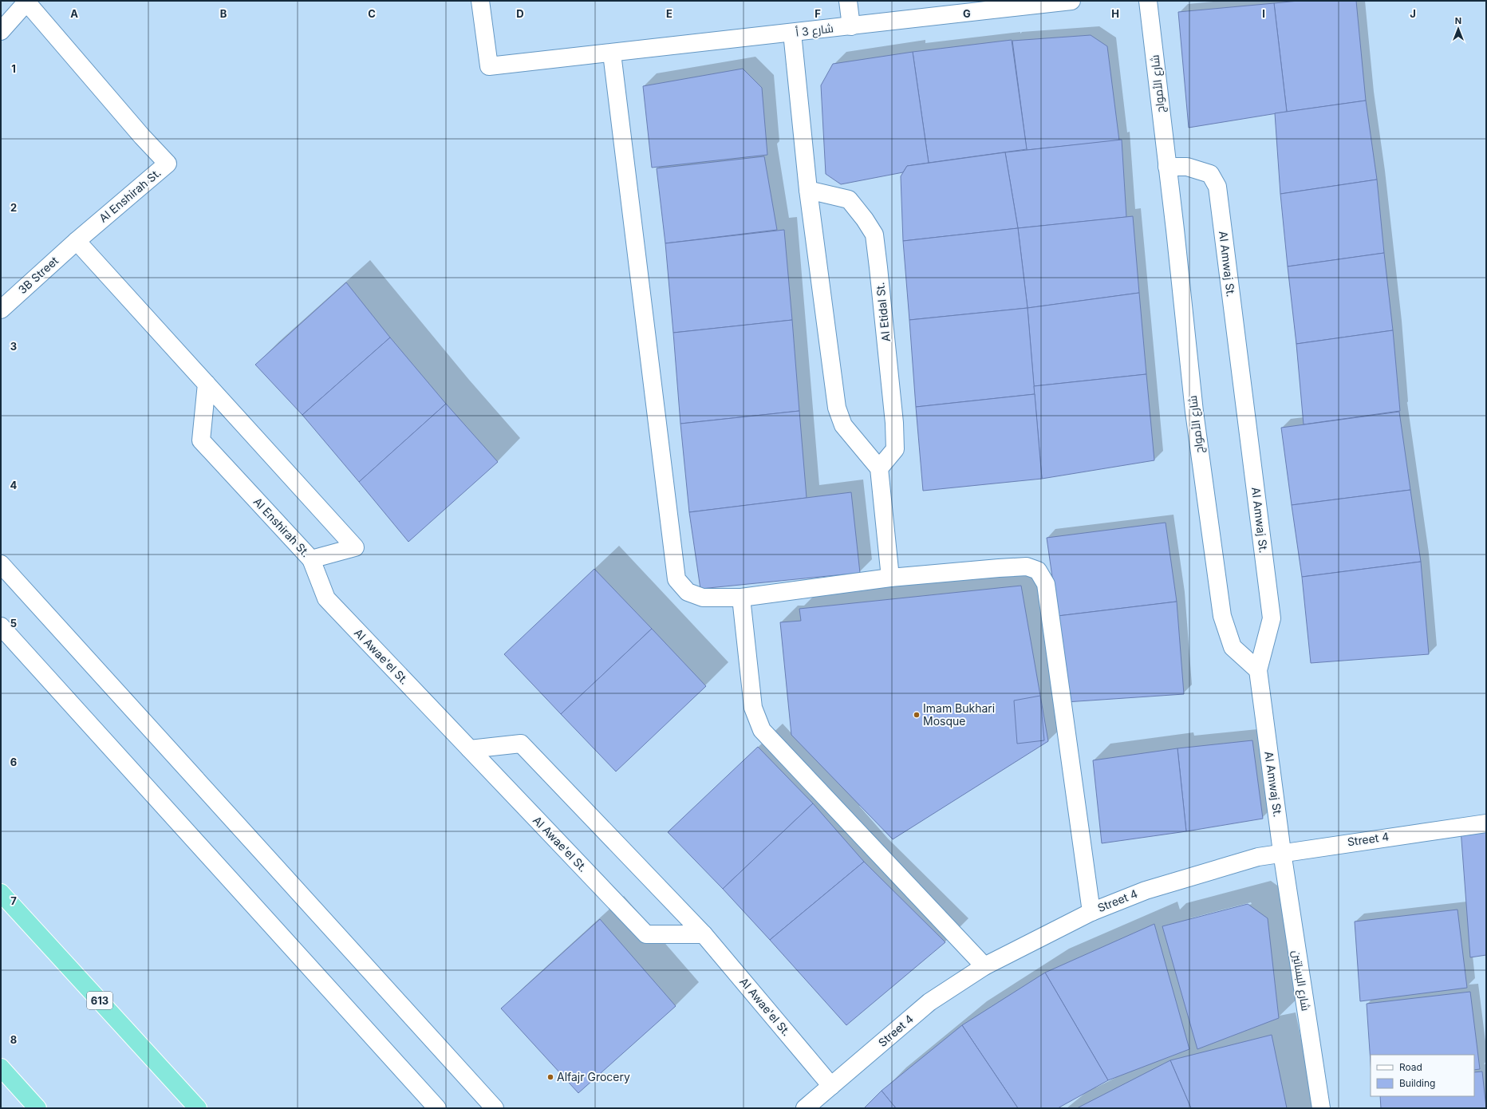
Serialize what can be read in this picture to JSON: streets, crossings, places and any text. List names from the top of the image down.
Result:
{
  "streets": {
    "highway": ["613"],
    "street": [
      "شارع 3 أ",
      "شارع الأمواج",
      "Al Enshirah St.",
      "Al Amwaj St.",
      "3B Street",
      "Al Etidal St.",
      "Al Awae'el St.",
      "Street 4",
      "شارع البساتين"
    ]
  },
  "crossings": [
    ["شارع الأمواج", "Al Amwaj St."],
    ["Al Enshirah St.", "3B Street"],
    ["Al Enshirah St.", "Al Awae'el St."],
    ["Al Amwaj St.", "Street 4"],
    ["Al Amwaj St.", "شارع البساتين"],
    ["Al Awae'el St.", "Street 4"],
    ["Street 4", "شارع البساتين"]
  ],
  "places": ["Imam Bukhari Mosque", "Alfajr Grocery"],
  "legend": ["Road", "Building"],
  "north": "top",
  "grid": {
    "columns": [
      "A",
      "B",
      "C",
      "D",
      "E",
      "F",
      "G",
      "H",
      "I",
      "J"
    ],
    "rows": [
      "1",
      "2",
      "3",
      "4",
      "5",
      "6",
      "7",
      "8"
    ]
  }
}
